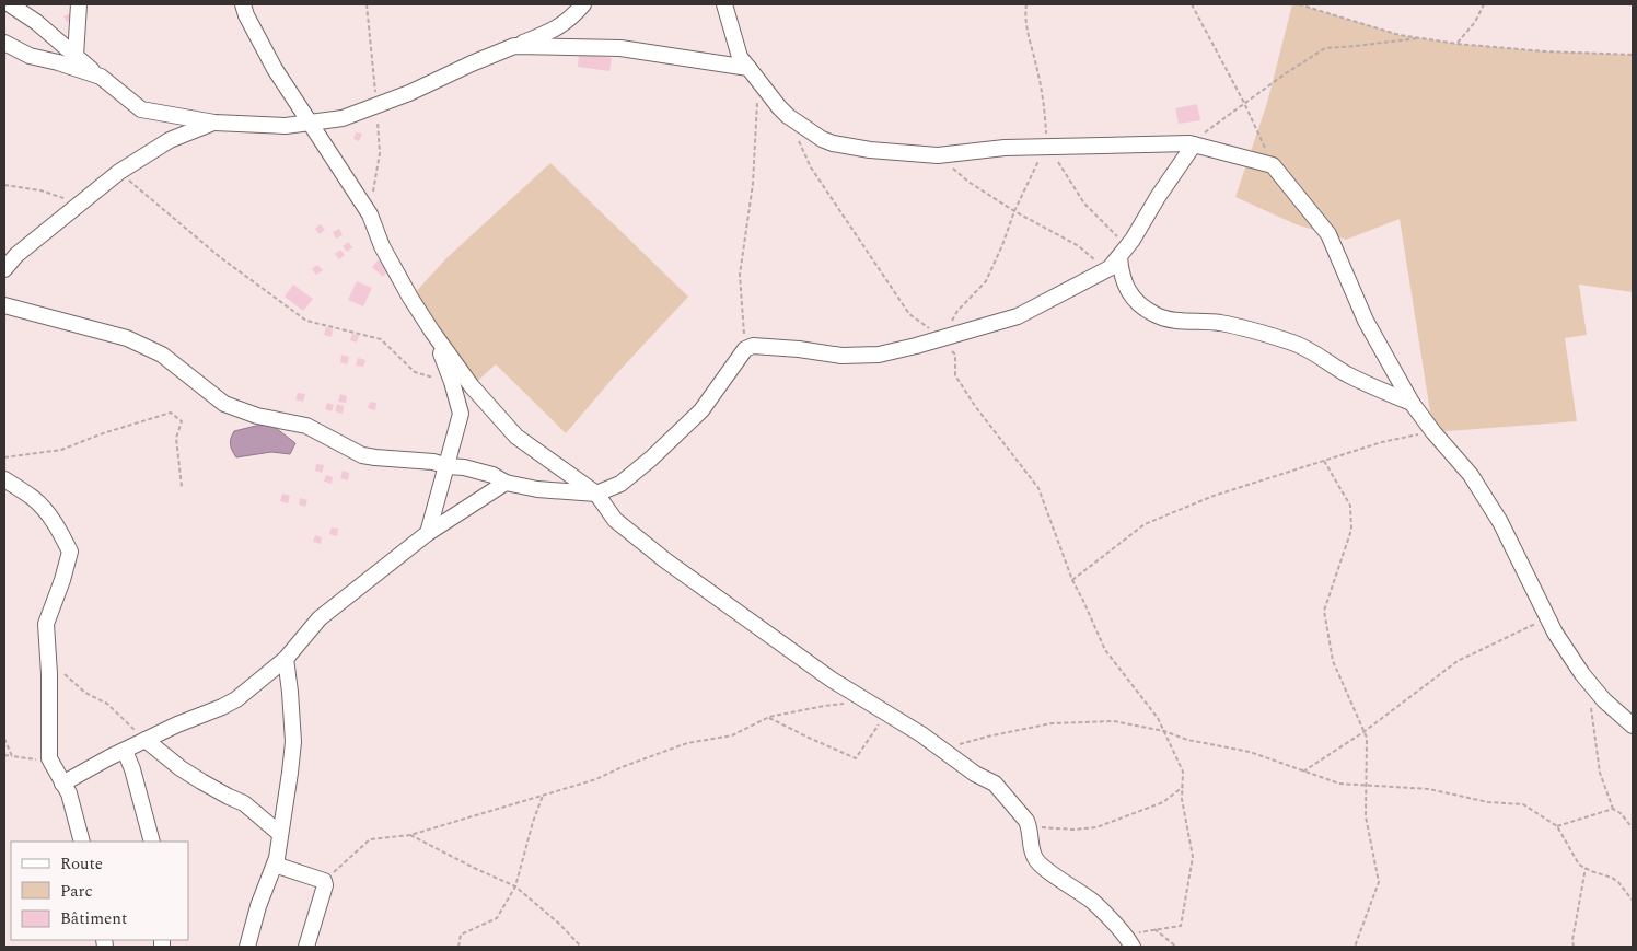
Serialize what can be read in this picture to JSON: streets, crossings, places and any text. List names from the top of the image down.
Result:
{
  "legend": ["Route", "Parc", "Bâtiment"]
}
